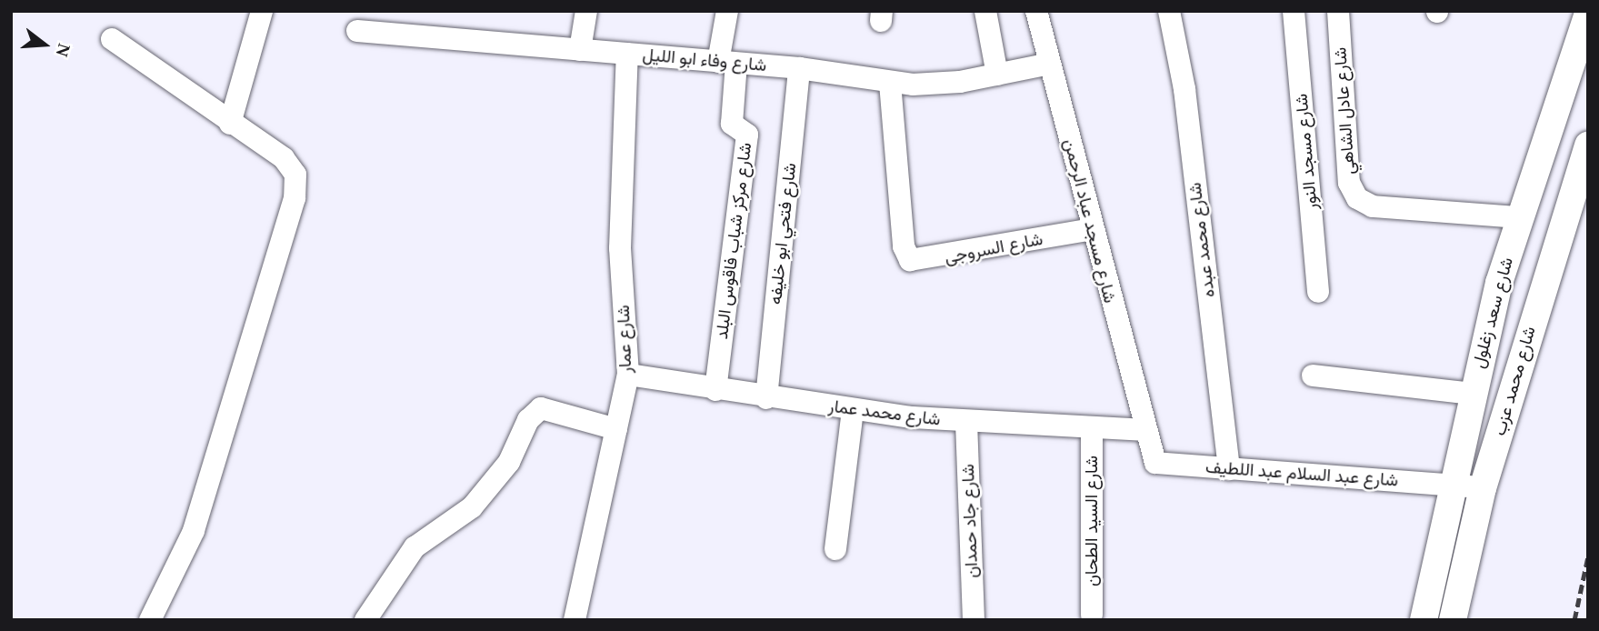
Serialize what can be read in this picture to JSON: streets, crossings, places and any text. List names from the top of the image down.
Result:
{
  "streets": {
    "street": [
      "شارع وفاء ابو الليل",
      "شارع عادل الشاهي",
      "شارع مسجد النور",
      "شارع مسجد عباد الرحمن",
      "شارع فتحي ابو خليفه",
      "شارع محمد عبده",
      "شارع مركز شباب فاقوس البلد",
      "شارع السروجى",
      "شارع سعد زغلول",
      "شارع عمار",
      "شارع محمد عزب",
      "شارع محمد عمار",
      "شارع عبد السلام عبد اللطيف",
      "شارع جاد حمدان",
      "شارع السيد الطحان"
    ]
  },
  "crossings": [
    ["شارع وفاء ابو الليل", "شارع مسجد عباد الرحمن"],
    ["شارع وفاء ابو الليل", "شارع فتحي ابو خليفه"],
    ["شارع وفاء ابو الليل", "شارع مركز شباب فاقوس البلد"],
    ["شارع وفاء ابو الليل", "شارع السروجى"],
    ["شارع وفاء ابو الليل", "شارع عمار"],
    ["شارع عادل الشاهي", "شارع سعد زغلول"],
    ["شارع مسجد عباد الرحمن", "شارع السروجى"],
    ["شارع مسجد عباد الرحمن", "شارع محمد عمار"],
    ["شارع مسجد عباد الرحمن", "شارع عبد السلام عبد اللطيف"],
    ["شارع فتحي ابو خليفه", "شارع محمد عمار"],
    ["شارع محمد عبده", "شارع عبد السلام عبد اللطيف"],
    ["شارع مركز شباب فاقوس البلد", "شارع محمد عمار"],
    ["شارع سعد زغلول", "شارع عبد السلام عبد اللطيف"],
    ["شارع عمار", "شارع محمد عمار"],
    ["شارع محمد عزب", "شارع عبد السلام عبد اللطيف"],
    ["شارع محمد عمار", "شارع عبد السلام عبد اللطيف"],
    ["شارع محمد عمار", "شارع جاد حمدان"],
    ["شارع محمد عمار", "شارع السيد الطحان"]
  ],
  "north": "right"
}
